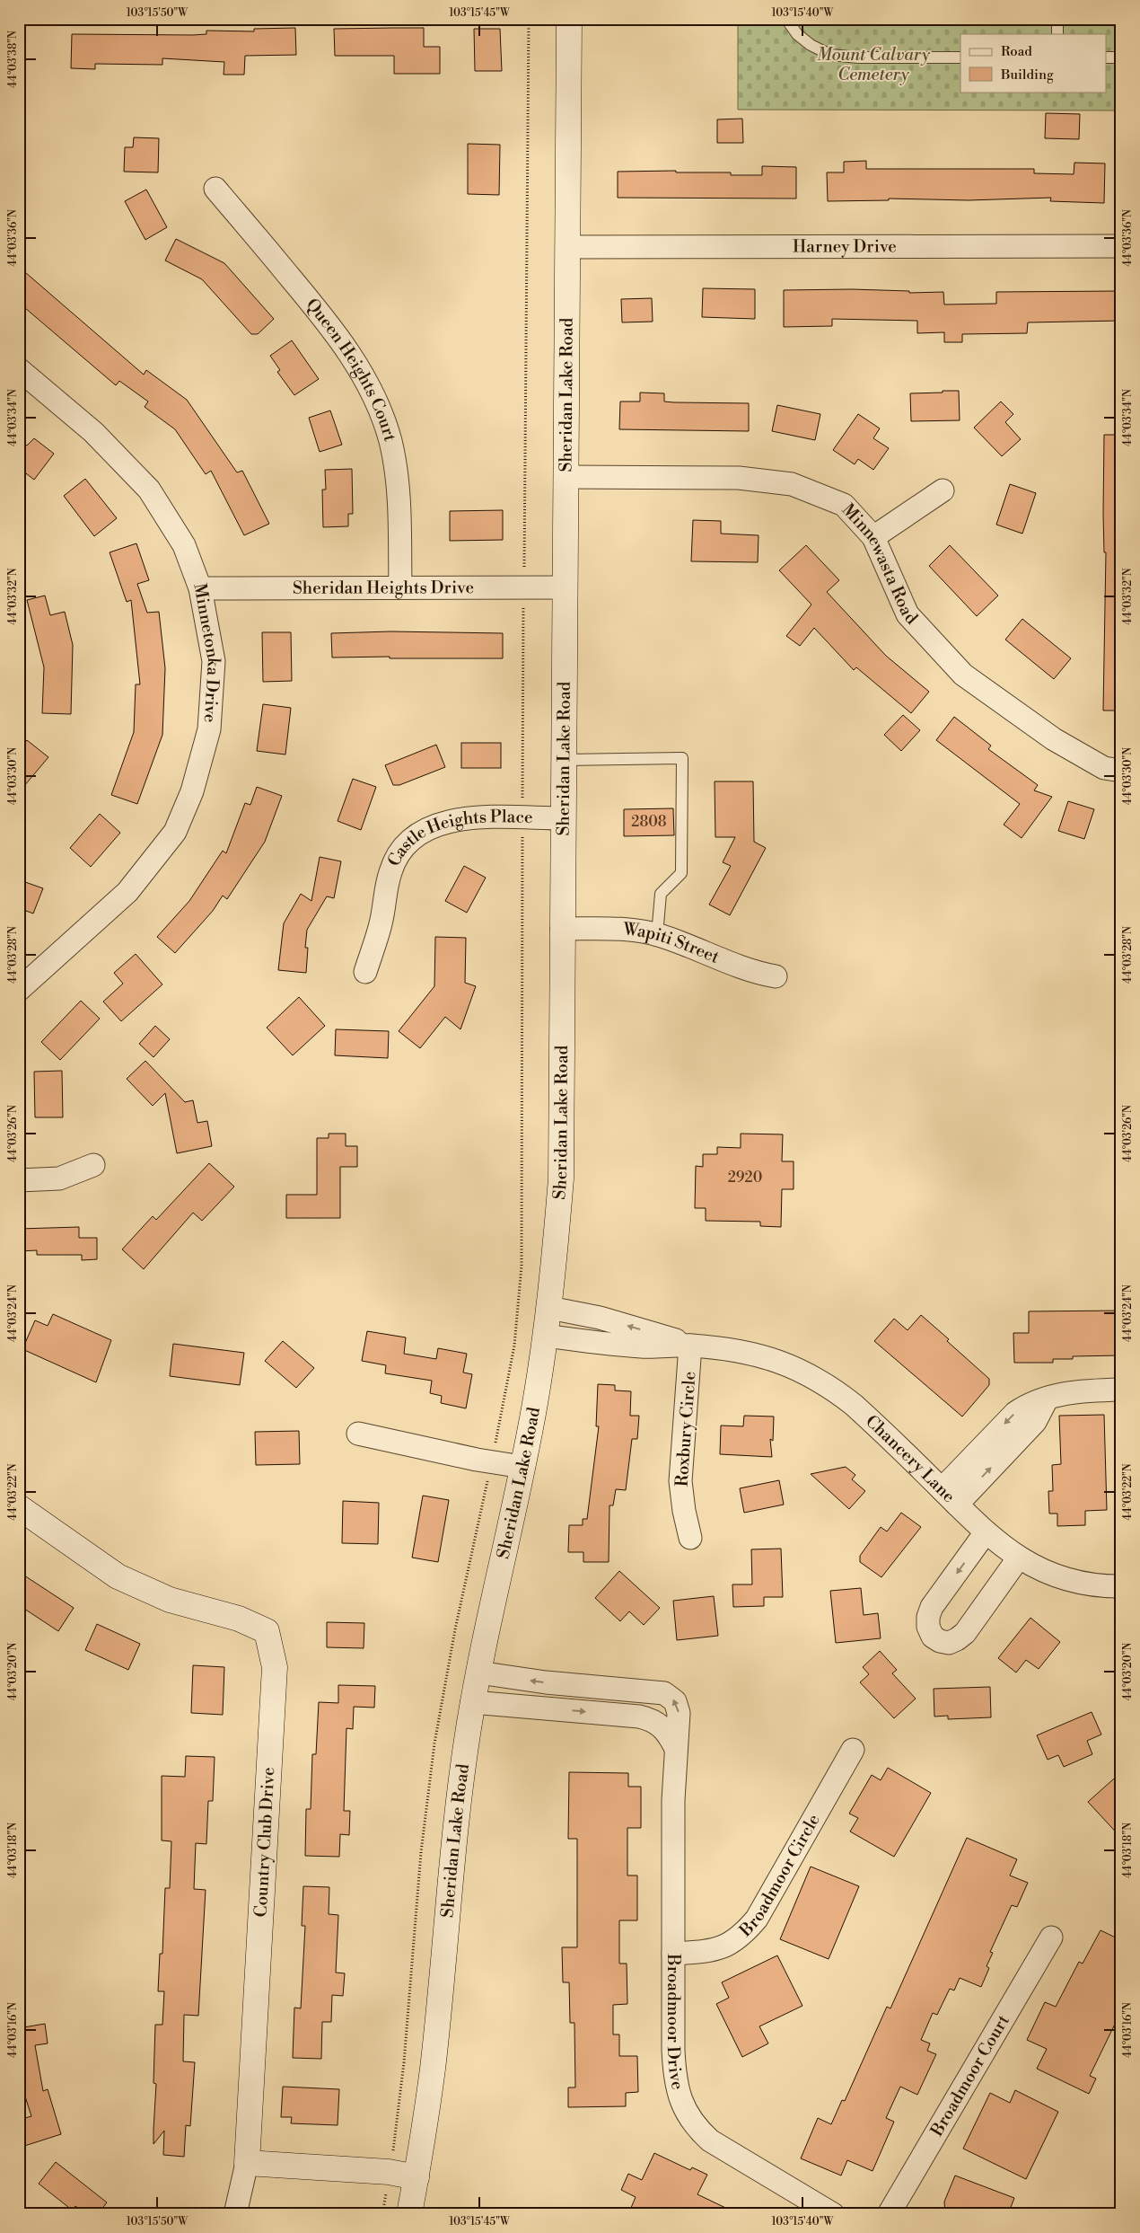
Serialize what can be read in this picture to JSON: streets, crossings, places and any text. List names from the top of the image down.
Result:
{
  "streets": {
    "main road": ["Sheridan Lake Road", "Country Club Drive"],
    "street": [
      "Harney Drive",
      "Queen Heights Court",
      "Minnewasta Road",
      "Sheridan Heights Drive",
      "Minnetonka Drive",
      "Castle Heights Place",
      "Wapiti Street",
      "Roxbury Circle",
      "Chancery Lane",
      "Broadmoor Circle",
      "Broadmoor Drive",
      "Broadmoor Court"
    ]
  },
  "crossings": [
    ["Harney Drive", "Sheridan Lake Road"],
    ["Queen Heights Court", "Sheridan Heights Drive"],
    ["Sheridan Lake Road", "Minnewasta Road"],
    ["Sheridan Lake Road", "Sheridan Heights Drive"],
    ["Sheridan Lake Road", "Castle Heights Place"],
    ["Sheridan Lake Road", "Wapiti Street"],
    ["Sheridan Lake Road", "Chancery Lane"],
    ["Sheridan Lake Road", "Broadmoor Drive"],
    ["Sheridan Heights Drive", "Minnetonka Drive"],
    ["Roxbury Circle", "Chancery Lane"],
    ["Broadmoor Circle", "Broadmoor Drive"]
  ],
  "parks": ["Mount Calvary Cemetery"],
  "house_numbers": ["2808", "2920"],
  "legend": ["Road", "Building"],
  "coordinates": [
    "103°15'50\"W",
    "103°15'45\"W",
    "103°15'40\"W",
    "44°03'38\"N",
    "44°03'36\"N",
    "44°03'34\"N",
    "44°03'32\"N",
    "44°03'30\"N",
    "44°03'28\"N",
    "44°03'26\"N",
    "44°03'24\"N",
    "44°03'22\"N",
    "44°03'20\"N",
    "44°03'18\"N",
    "44°03'16\"N"
  ]
}
